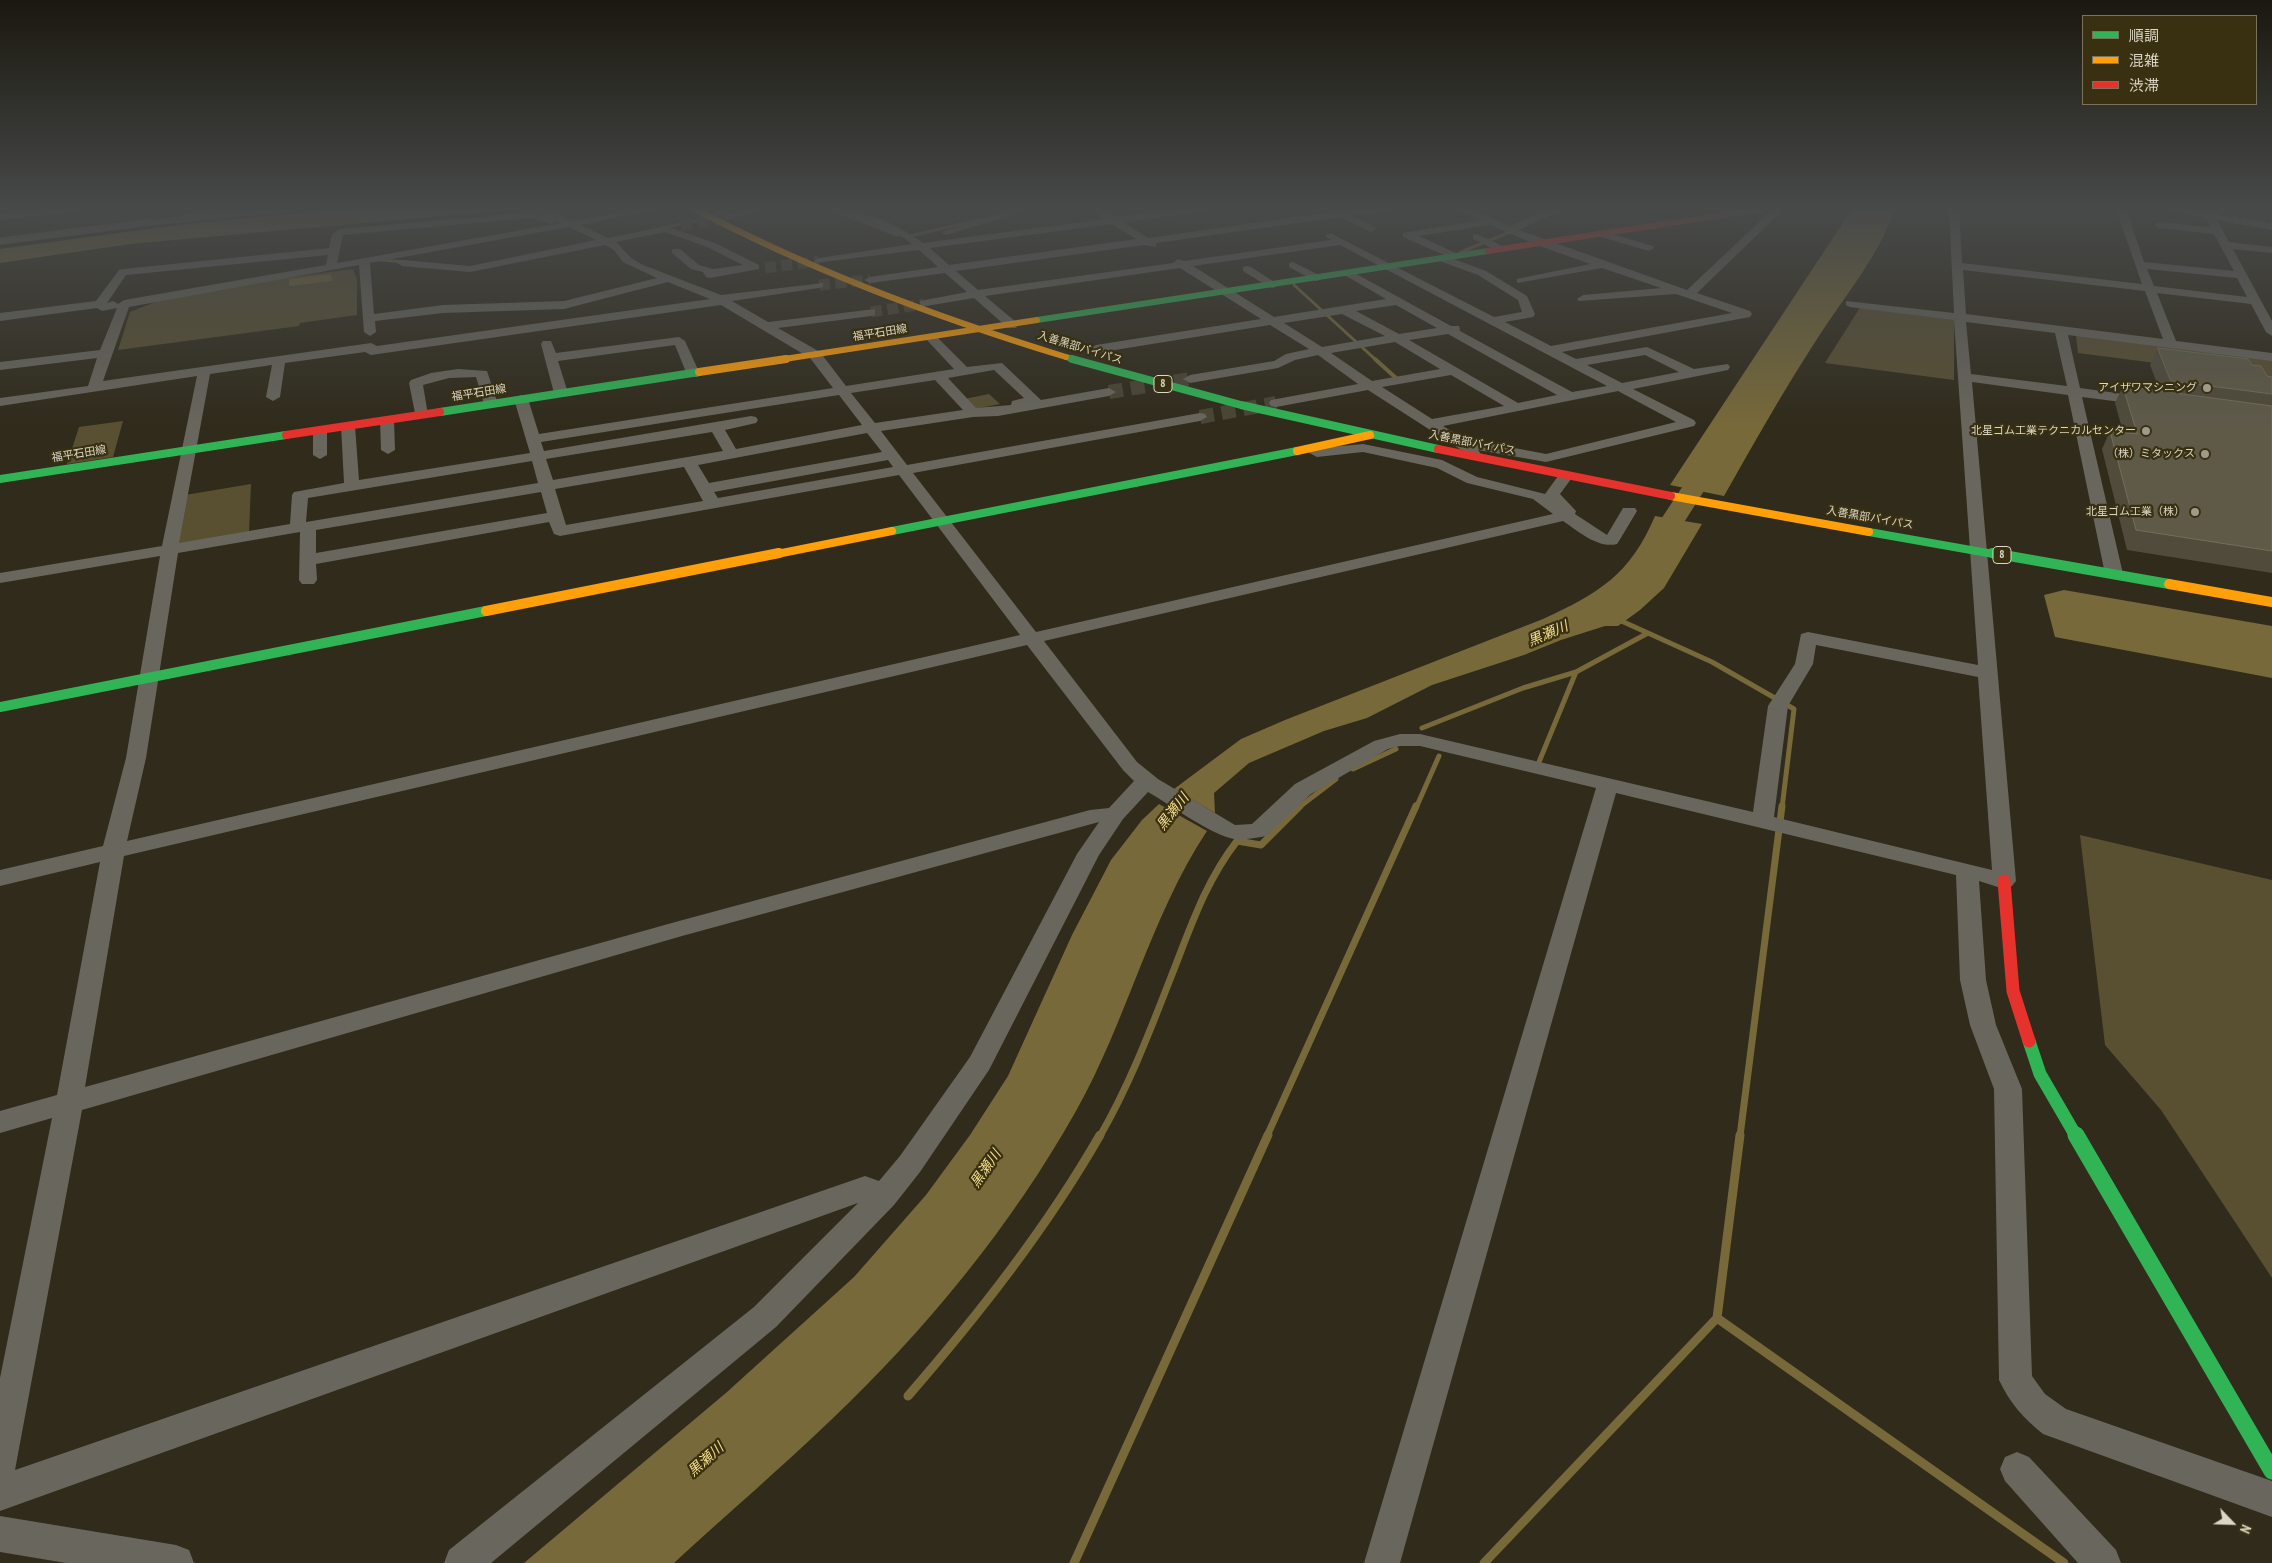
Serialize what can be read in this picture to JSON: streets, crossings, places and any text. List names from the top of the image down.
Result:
{
  "streets": {
    "main road": ["福平石田線", "入善黒部バイパス", "8"]
  },
  "crossings": [
    ["福平石田線", "入善黒部バイパス"]
  ],
  "water": ["黒瀬川"],
  "places": [
    "アイザワマシニング",
    "北星ゴム工業テクニカルセンター",
    "（株）ミタックス",
    "北星ゴム工業（株）"
  ],
  "legend": ["順調", "混雑", "渋滞"],
  "north": "bottom right"
}
